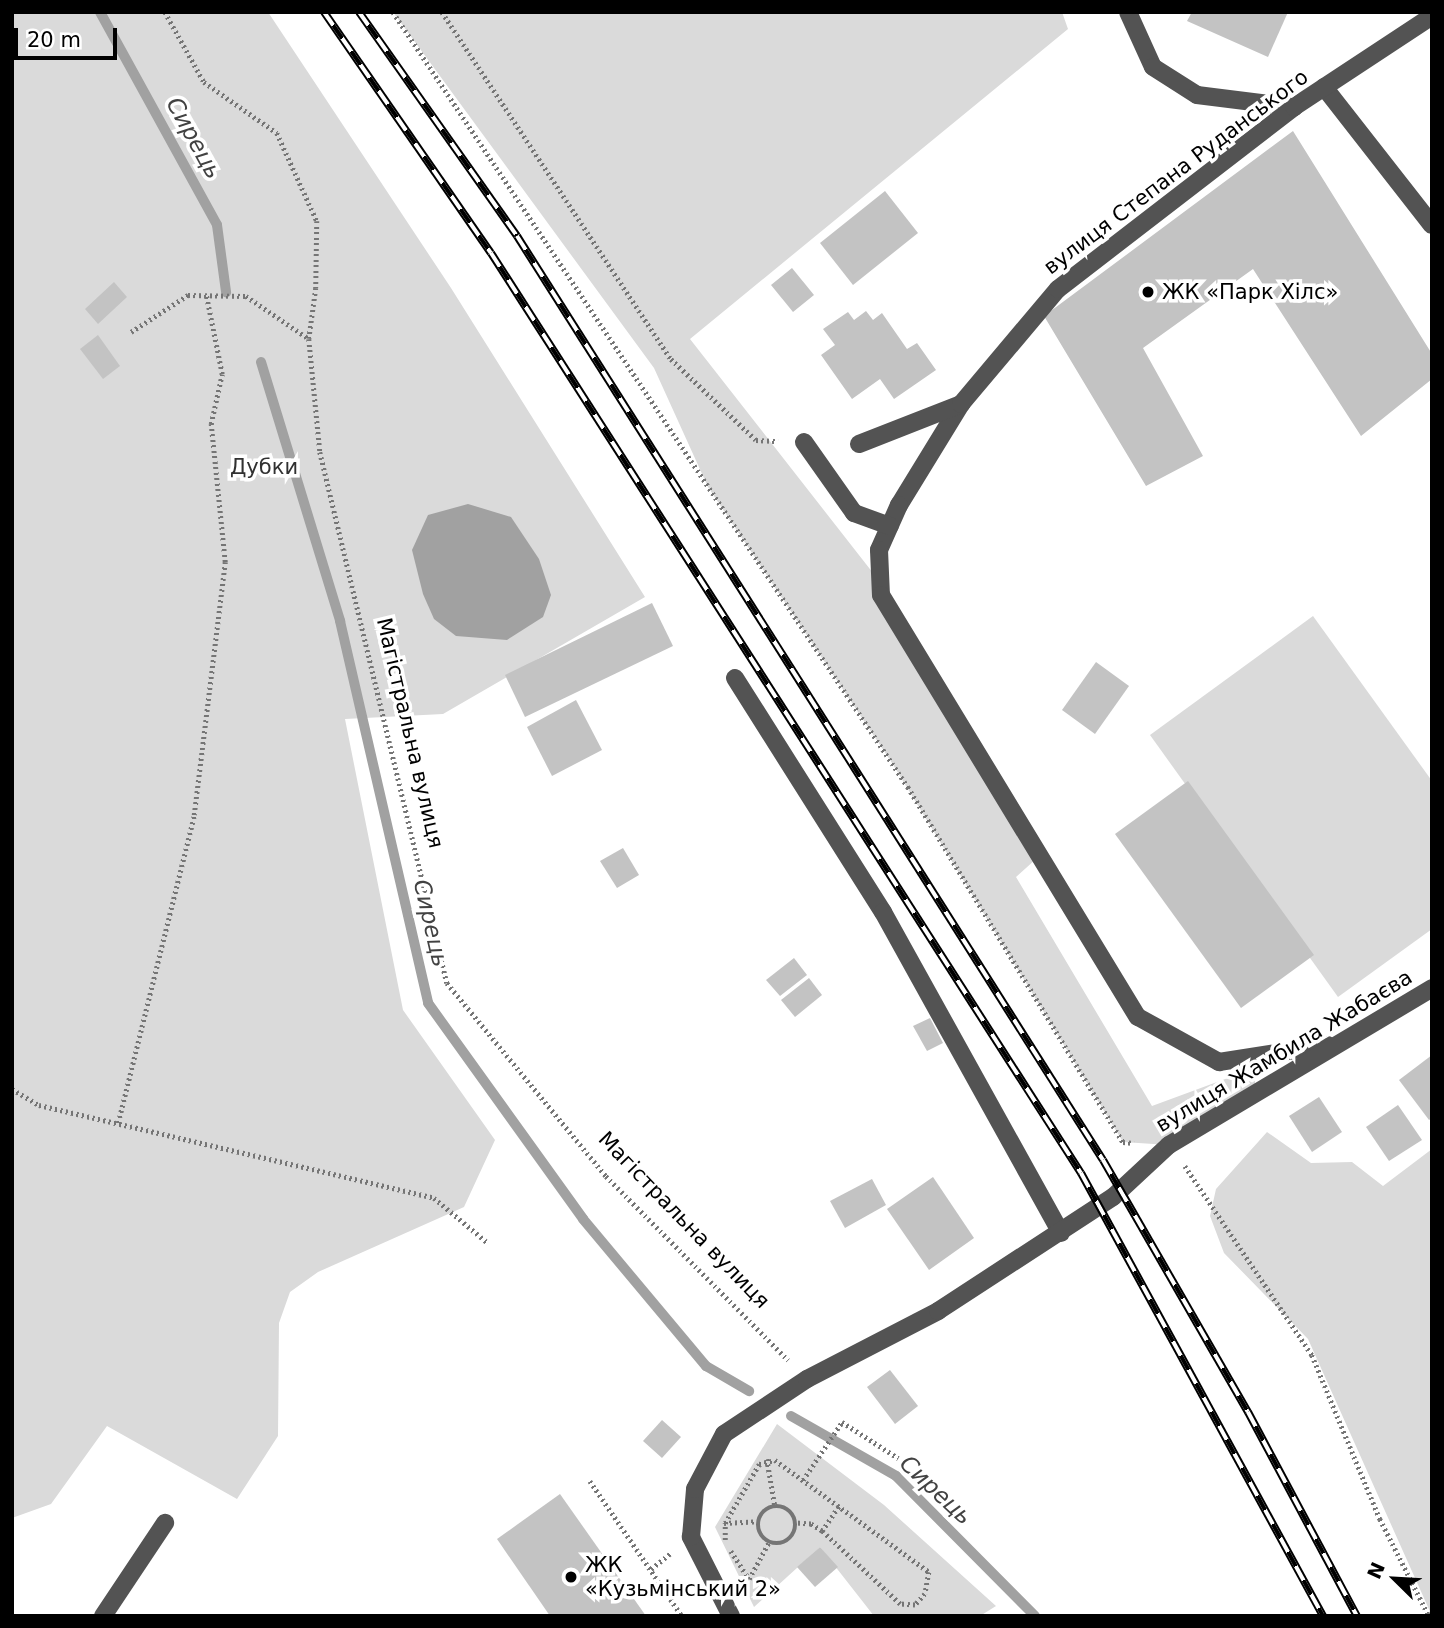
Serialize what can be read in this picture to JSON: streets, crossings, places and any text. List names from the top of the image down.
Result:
{
  "streets": {
    "street": ["вулиця Степана Руданського", "вулиця Жамбила Жабаєва"],
    "path": ["Магістральна вулиця"]
  },
  "crossings": [
    ["Магістральна вулиця", "вулиця Жамбила Жабаєва"]
  ],
  "water": ["Сирець"],
  "parks": ["Дубки"],
  "places": ["ЖК «Парк Хілс»", "ЖК «Кузьмінський 2»"],
  "scale_bar": "20 m",
  "north": "top left"
}
